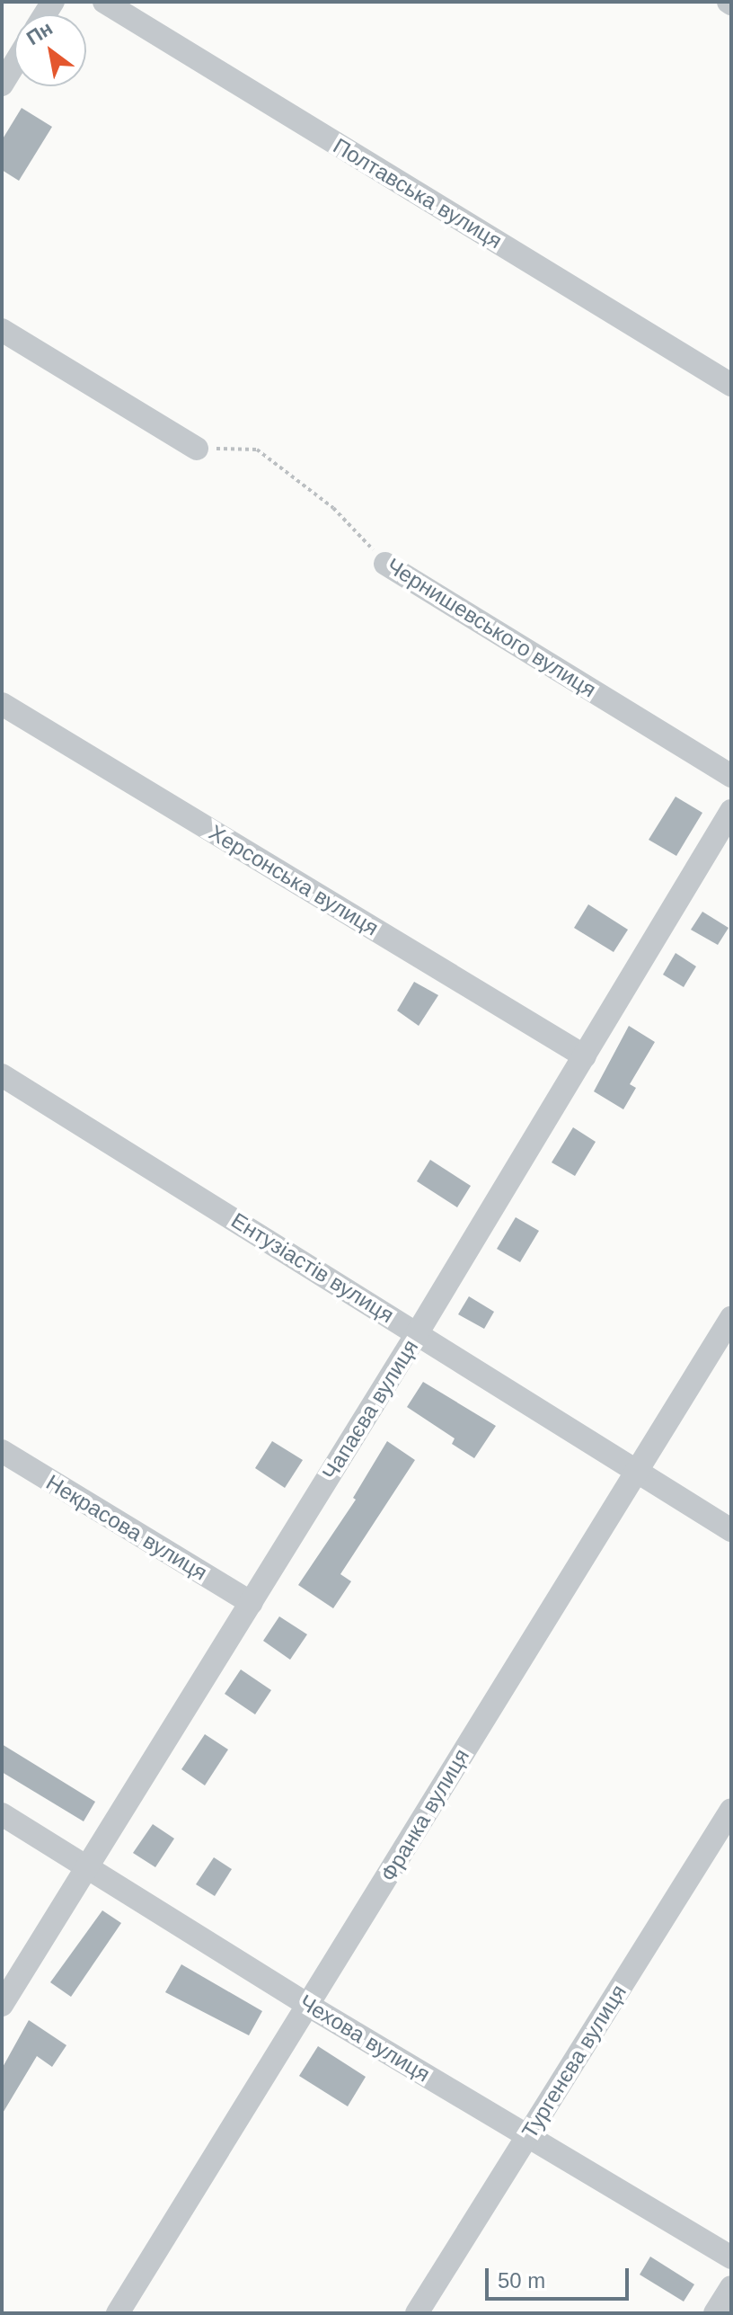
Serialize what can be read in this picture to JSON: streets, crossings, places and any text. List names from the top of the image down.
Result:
{
  "streets": {
    "street": [
      "Полтавська вулиця",
      "Чернишевського вулиця",
      "Херсонська вулиця",
      "Ентузіастів вулиця",
      "Чапаєва вулиця",
      "Некрасова вулиця",
      "Франка вулиця",
      "Чехова вулиця",
      "Тургенєва вулиця"
    ]
  },
  "crossings": [
    ["Херсонська вулиця", "Чапаєва вулиця"],
    ["Ентузіастів вулиця", "Чапаєва вулиця"],
    ["Ентузіастів вулиця", "Франка вулиця"],
    ["Чапаєва вулиця", "Некрасова вулиця"],
    ["Чапаєва вулиця", "Чехова вулиця"],
    ["Франка вулиця", "Чехова вулиця"],
    ["Чехова вулиця", "Тургенєва вулиця"]
  ],
  "scale_bar": "50 m",
  "north": "top left"
}
